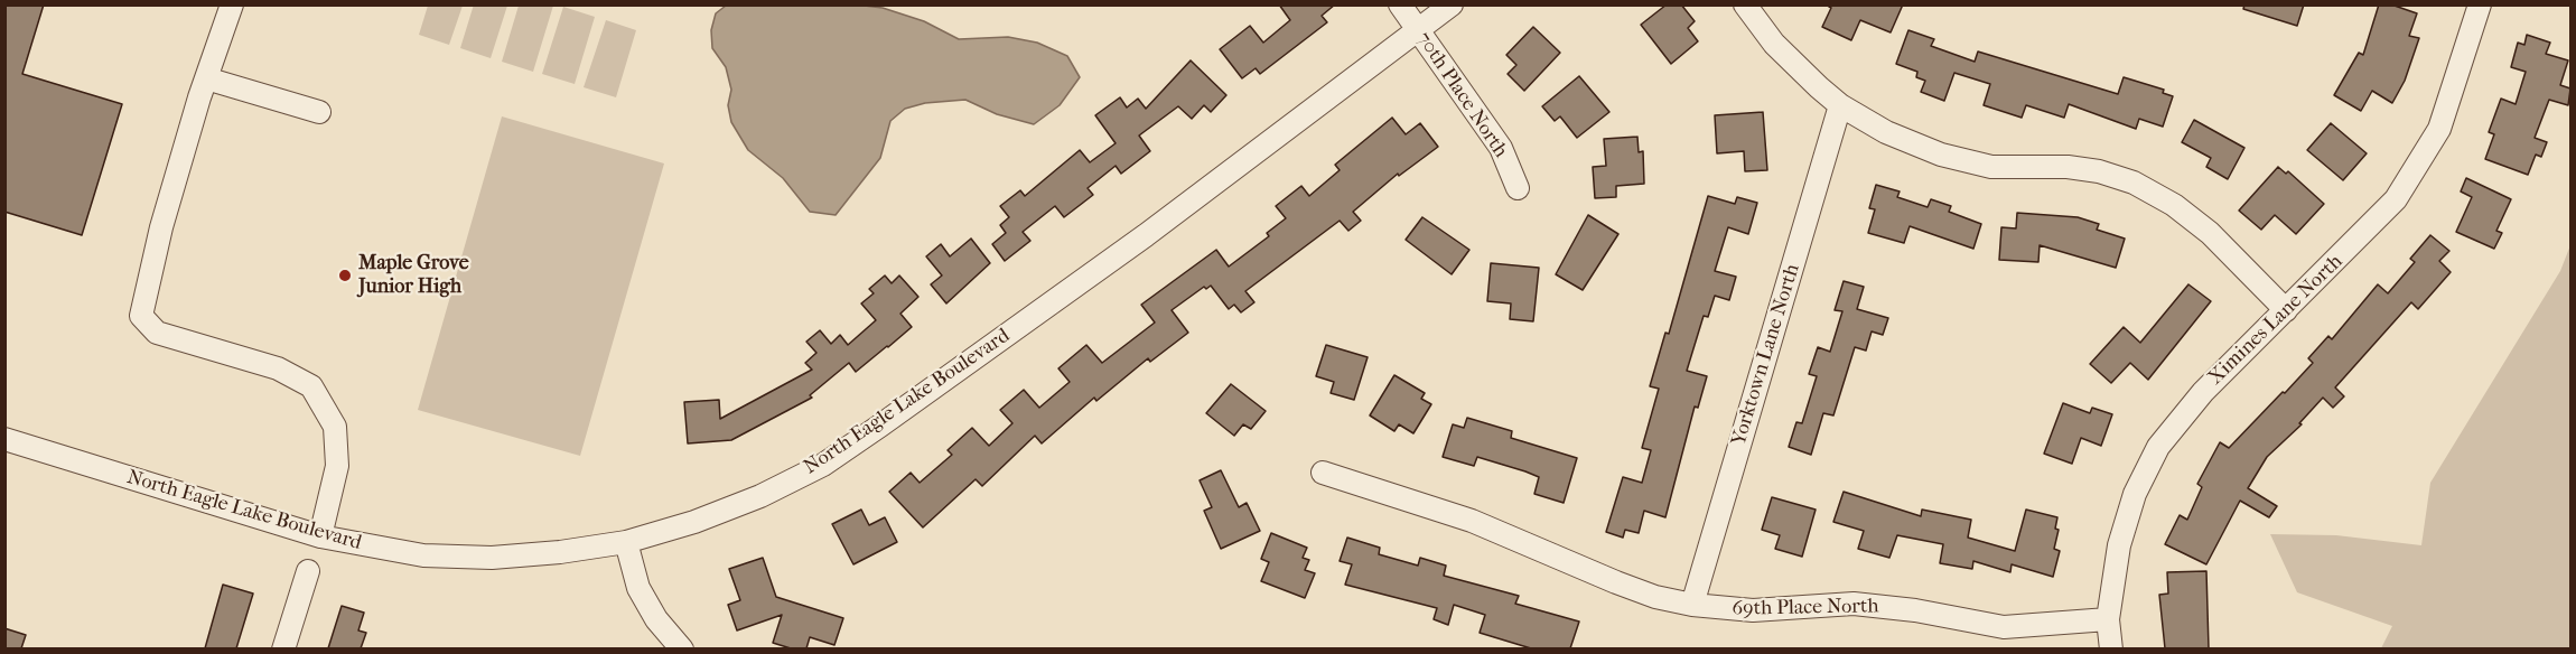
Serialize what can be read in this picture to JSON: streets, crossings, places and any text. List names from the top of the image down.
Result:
{
  "streets": {
    "street": [
      "70th Place North",
      "Ximines Lane North",
      "Yorktown Lane North",
      "North Eagle Lake Boulevard",
      "69th Place North"
    ]
  },
  "crossings": [
    ["70th Place North", "North Eagle Lake Boulevard"],
    ["Ximines Lane North", "69th Place North"],
    ["Yorktown Lane North", "69th Place North"]
  ],
  "places": ["Maple Grove Junior High"]
}
